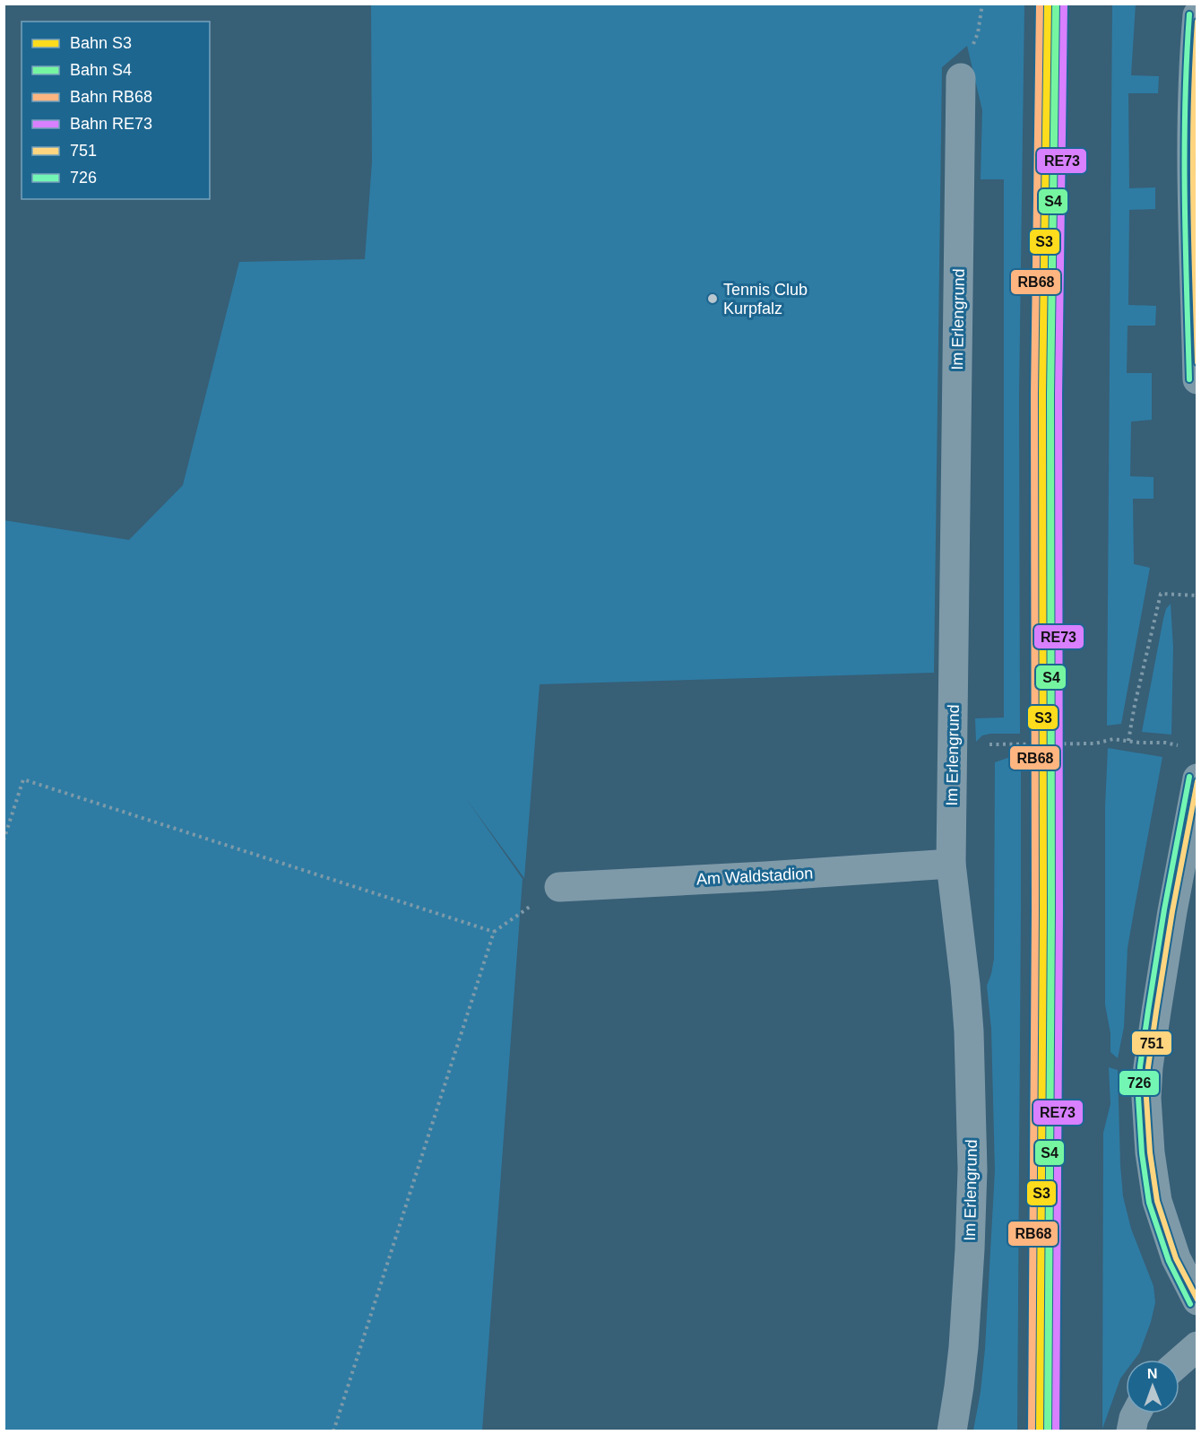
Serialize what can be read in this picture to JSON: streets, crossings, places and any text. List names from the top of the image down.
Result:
{
  "streets": {
    "street": ["Im Erlengrund", "Am Waldstadion"]
  },
  "crossings": [
    ["Im Erlengrund", "Am Waldstadion"]
  ],
  "places": ["Tennis Club Kurpfalz"],
  "lines": [
    "rail line S3",
    "rail line S4",
    "rail line RB68",
    "rail line RE73",
    "transit line 726",
    "transit line 751"
  ],
  "legend": [
    "Bahn S3",
    "Bahn S4",
    "Bahn RB68",
    "Bahn RE73",
    "751",
    "726"
  ],
  "north": "top"
}
